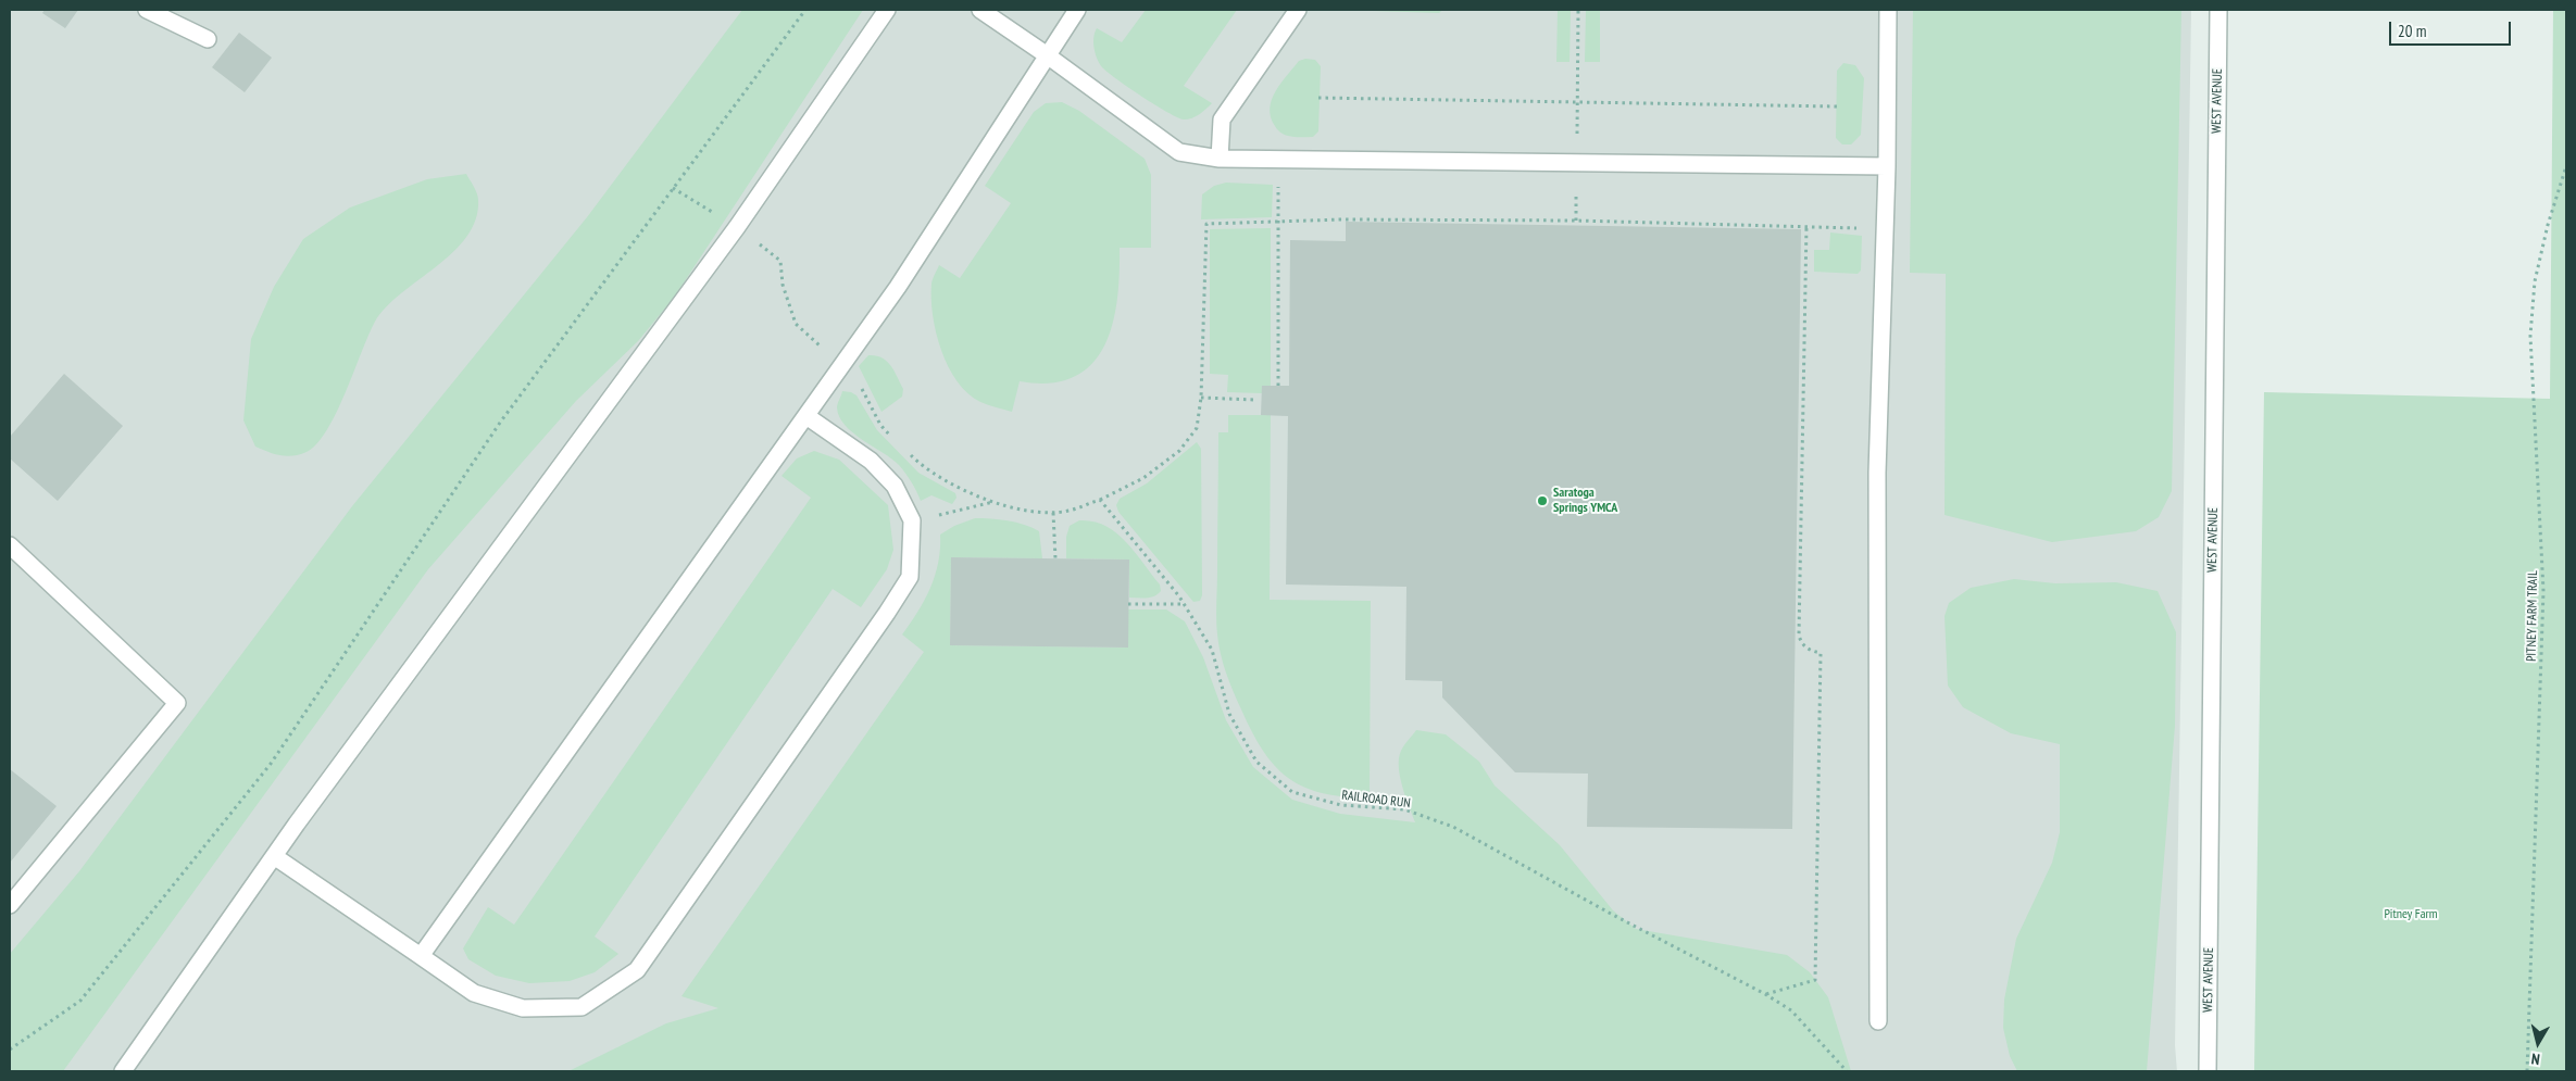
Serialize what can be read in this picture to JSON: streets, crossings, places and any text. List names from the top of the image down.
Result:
{
  "streets": {
    "street": ["WEST AVENUE"],
    "path": ["PITNEY FARM TRAIL", "RAILROAD RUN"]
  },
  "parks": ["Pitney Farm"],
  "places": ["Saratoga Springs YMCA"],
  "scale_bar": "20 m",
  "north": "bottom"
}
